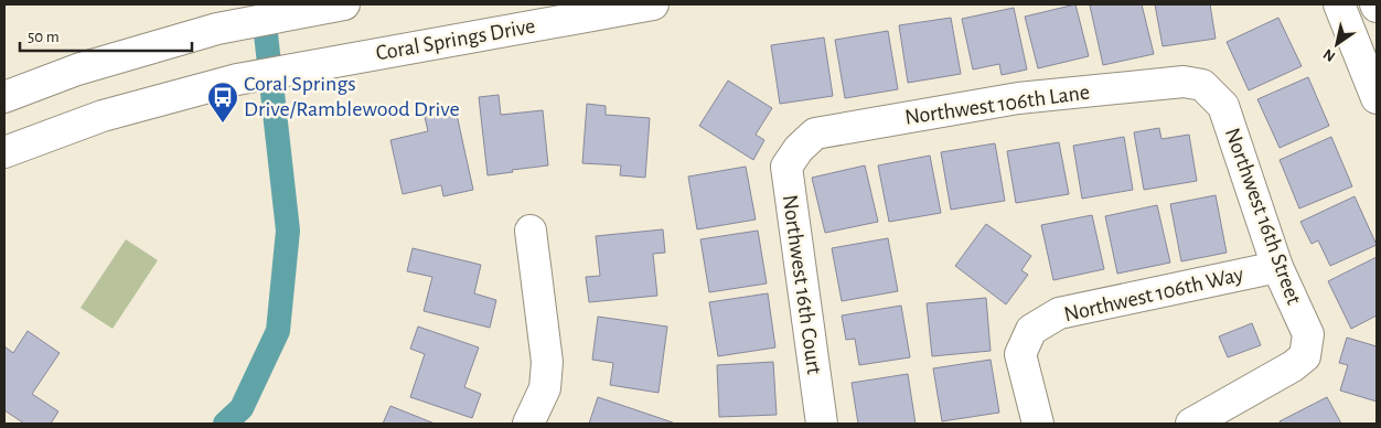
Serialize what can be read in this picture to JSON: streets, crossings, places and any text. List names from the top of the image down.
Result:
{
  "streets": {
    "street": [
      "Coral Springs Drive",
      "Northwest 106th Lane",
      "Northwest 16th Street",
      "Northwest 16th Court",
      "Northwest 106th Way"
    ]
  },
  "crossings": [
    ["Northwest 106th Lane", "Northwest 16th Street"],
    ["Northwest 106th Lane", "Northwest 16th Court"],
    ["Northwest 16th Street", "Northwest 106th Way"]
  ],
  "places": {
    "bus stop": ["Coral Springs Drive/Ramblewood Drive"]
  },
  "scale_bar": "50 m",
  "north": "bottom left"
}
